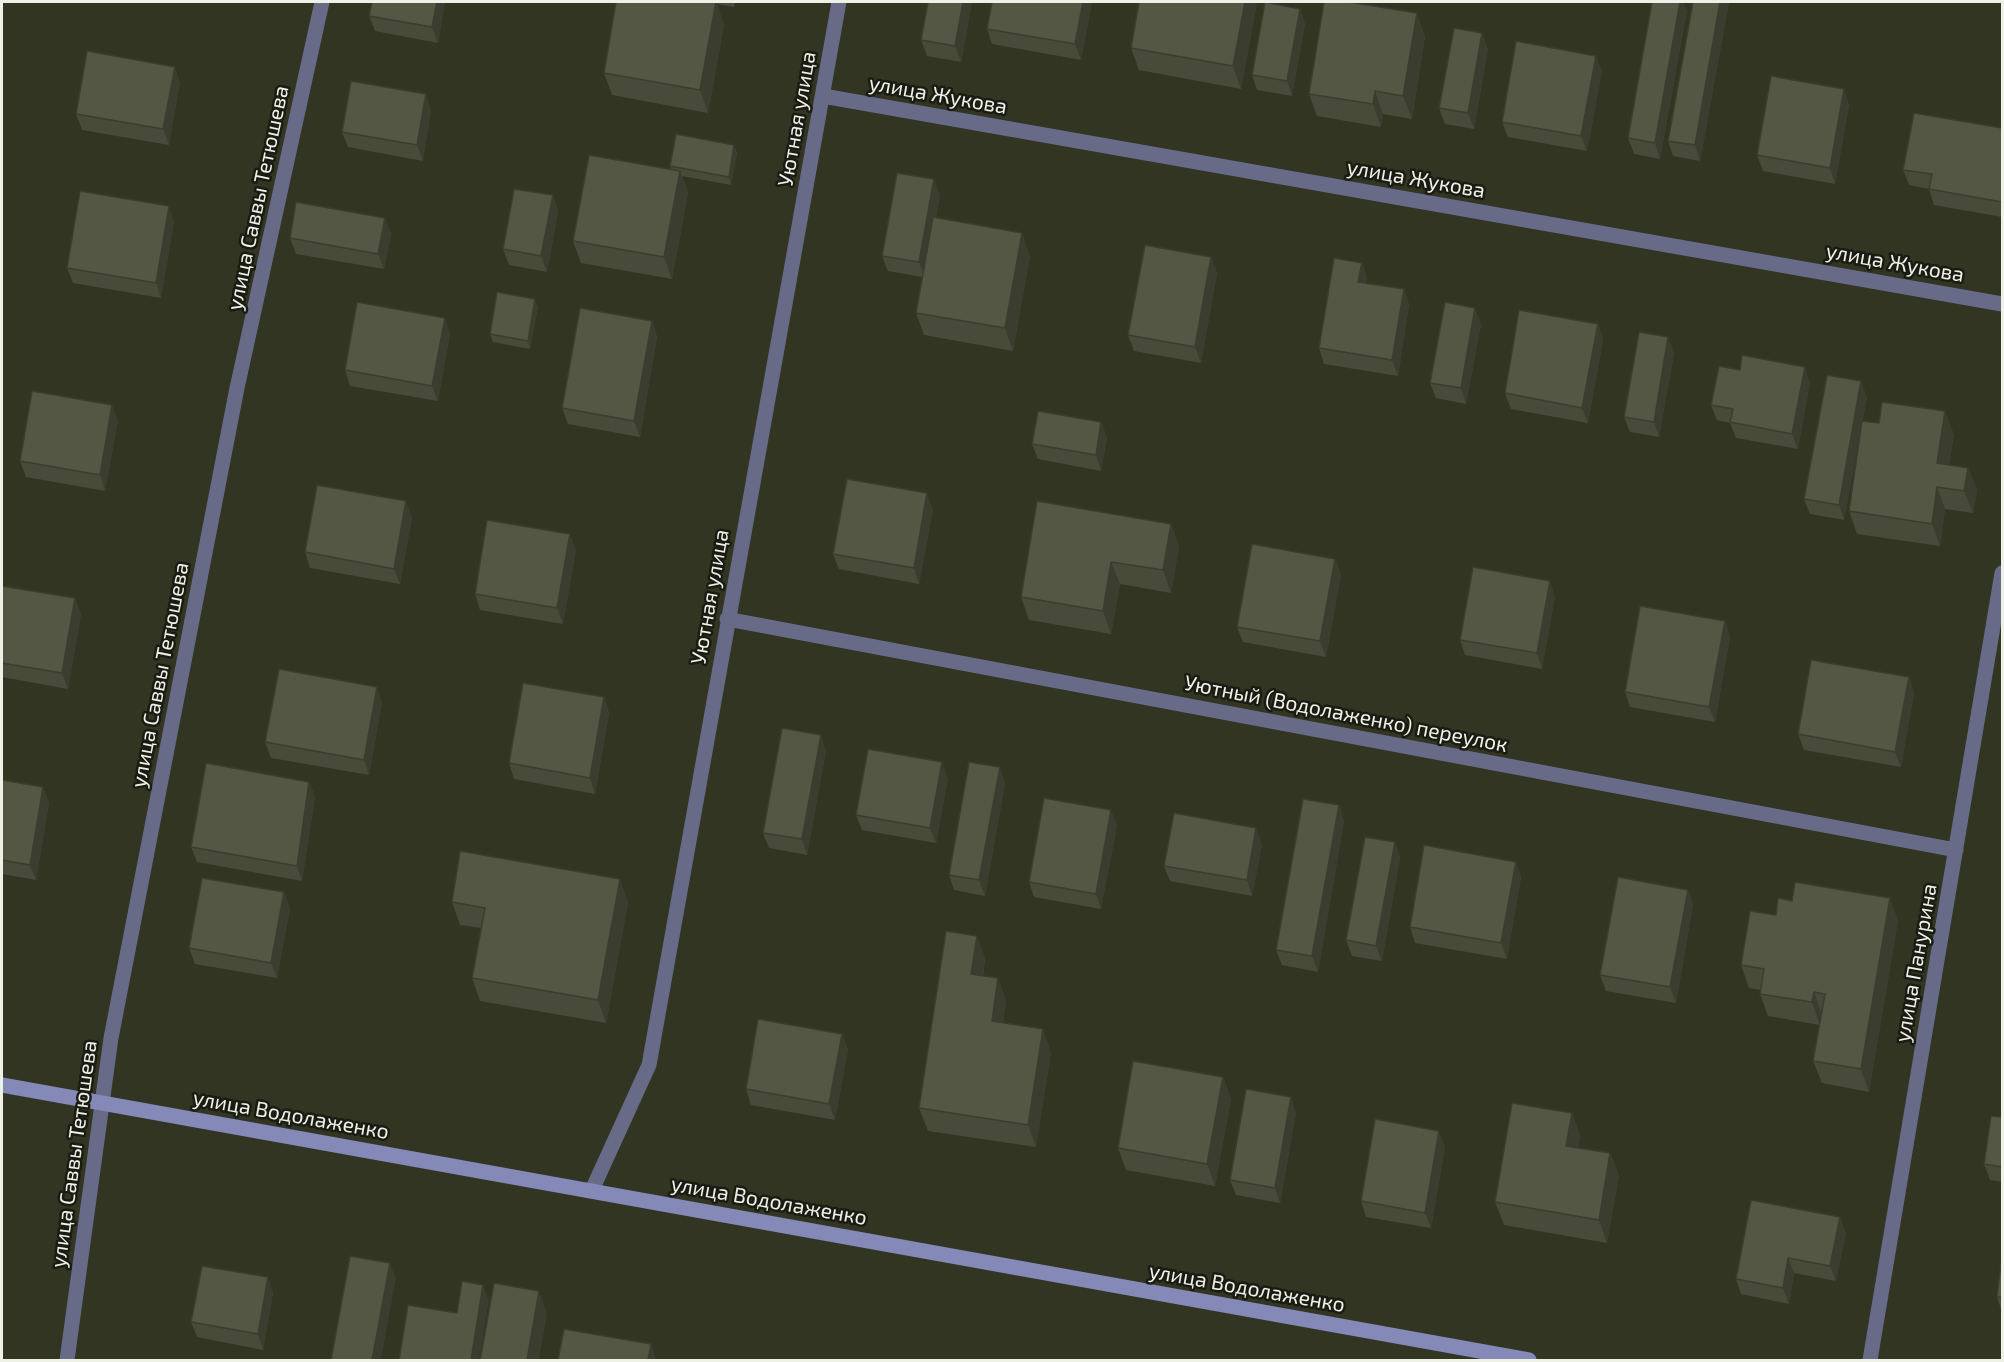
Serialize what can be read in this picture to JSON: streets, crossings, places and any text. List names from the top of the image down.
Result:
{
  "streets": {
    "main road": ["улица Водолаженко"],
    "street": [
      "улица Жукова",
      "Уютная улица",
      "улица Саввы Тетюшева",
      "Уютный (Водолаженко) переулок",
      "улица Панурина"
    ]
  },
  "crossings": [
    ["улица Жукова", "Уютная улица"],
    ["Уютная улица", "Уютный (Водолаженко) переулок"],
    ["Уютная улица", "улица Водолаженко"],
    ["улица Саввы Тетюшева", "улица Водолаженко"],
    ["Уютный (Водолаженко) переулок", "улица Панурина"]
  ]
}
